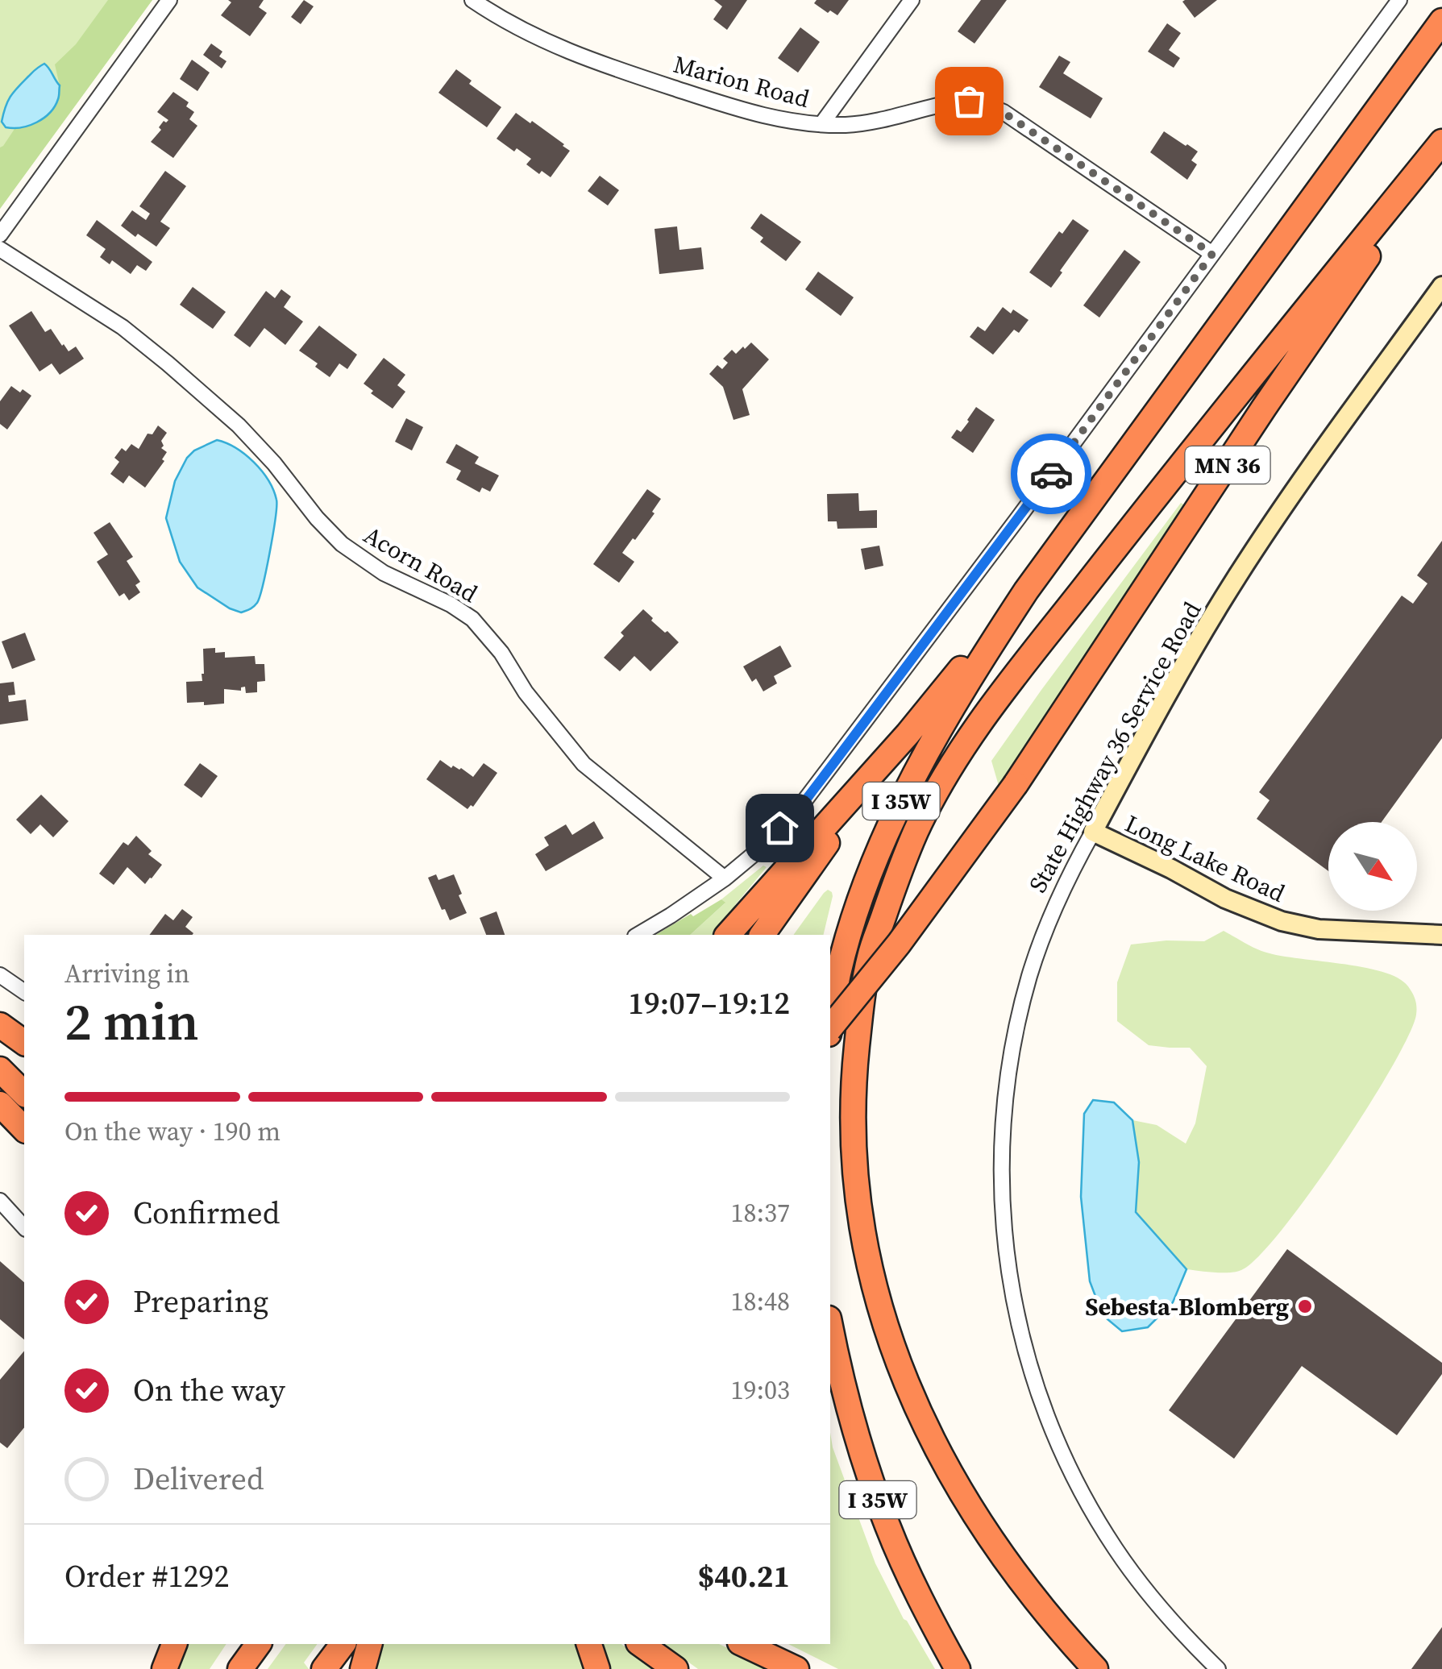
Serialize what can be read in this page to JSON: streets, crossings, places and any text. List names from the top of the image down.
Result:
{
  "streets": {
    "highway": ["MN 36", "I 35W"],
    "street": [
      "Marion Road",
      "Acorn Road",
      "State Highway 36 Service Road",
      "Long Lake Road"
    ]
  },
  "crossings": [
    ["MN 36", "I 35W"],
    ["State Highway 36 Service Road", "Long Lake Road"]
  ],
  "places": ["Sebesta-Blomberg"],
  "north": "bottom right",
  "page": {
    "heading": ["2 min", "Arriving in", "19:07–19:12"],
    "panel": ["Order #1292", "$40.21"],
    "bar": "On the way · 190 m",
    "list": [
      ["Confirmed", "18:37"],
      ["Preparing", "18:48"],
      ["On the way", "19:03"],
      "Delivered"
    ]
  }
}
